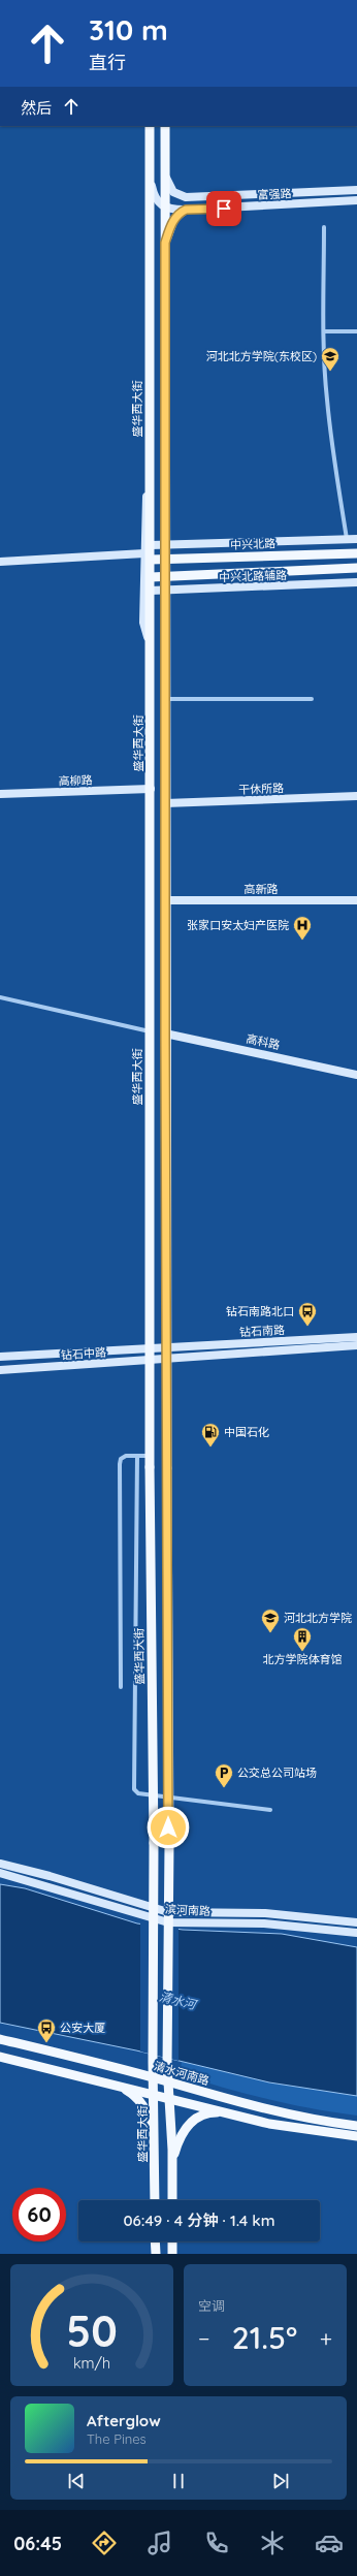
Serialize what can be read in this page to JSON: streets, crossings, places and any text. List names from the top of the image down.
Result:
{
  "streets": {
    "main road": [
      "富强路",
      "盛华西大街",
      "中兴北路",
      "中兴北路辅路",
      "高柳路",
      "干休所路",
      "高新路",
      "高科路",
      "钻石南路",
      "钻石中路",
      "滨河南路",
      "清水河南路"
    ]
  },
  "crossings": [
    ["盛华西大街", "中兴北路"],
    ["盛华西大街", "中兴北路辅路"],
    ["盛华西大街", "高柳路"],
    ["盛华西大街", "钻石中路"],
    ["盛华西大街", "滨河南路"],
    ["盛华西大街", "清水河南路"],
    ["钻石南路", "钻石中路"]
  ],
  "water": ["清水河"],
  "places": {
    "school or university": ["河北北方学院(东校区)", "河北北方学院"],
    "hospital": ["张家口安太妇产医院"],
    "bus stop": ["钻石南路北口", "公安大厦"],
    "fuel station": ["中国石化"],
    "building": ["北方学院体育馆"],
    "parking": ["公交总公司站场"]
  },
  "page": {
    "turn": ["310 m", "直行"],
    "then": "然后",
    "limit": "60",
    "trip": "06:49 · 4 分钟 · 1.4 km",
    "tile": "空调",
    "heat": ["−", "21.5°", "+"],
    "song": ["Afterglow", "The Pines"],
    "tabs": "06:45",
    "gauge": ["50", "km/h"]
  }
}
